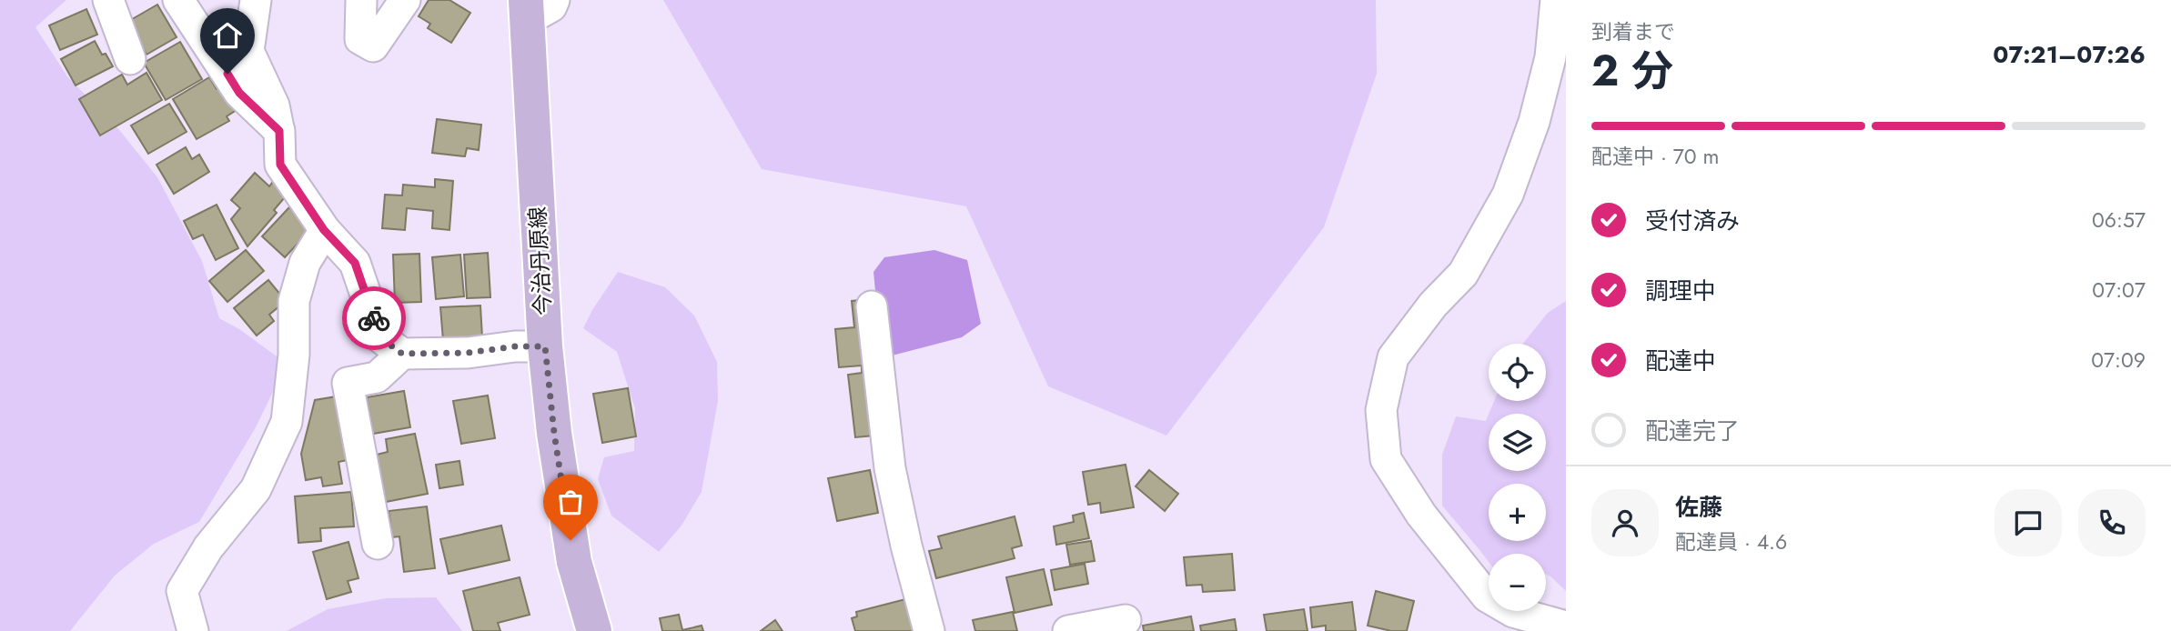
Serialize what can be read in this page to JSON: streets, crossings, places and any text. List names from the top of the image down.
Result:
{
  "streets": {
    "main road": ["今治丹原線"]
  },
  "page": {
    "heading": ["2 分", "到着まで", "07:21–07:26"],
    "panel": ["佐藤", "配達員 · 4.6"],
    "bar": "配達中 · 70 m",
    "list": [
      ["受付済み", "06:57"],
      ["調理中", "07:07"],
      ["配達中", "07:09"],
      "配達完了"
    ],
    "map_buttons": ["+", "−"]
  }
}
